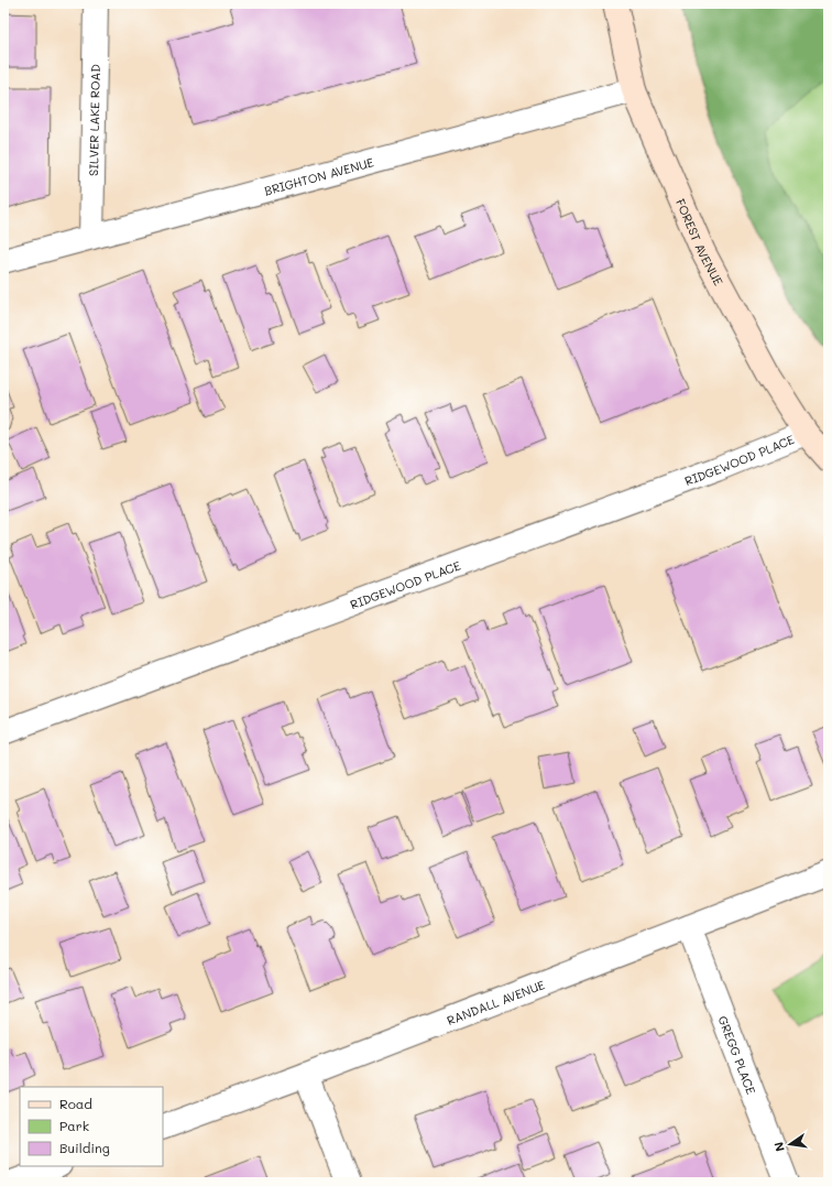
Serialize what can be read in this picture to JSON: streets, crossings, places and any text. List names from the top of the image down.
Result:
{
  "streets": {
    "main road": ["FOREST AVENUE"],
    "street": [
      "SILVER LAKE ROAD",
      "BRIGHTON AVENUE",
      "RIDGEWOOD PLACE",
      "RANDALL AVENUE",
      "GREGG PLACE"
    ]
  },
  "crossings": [
    ["SILVER LAKE ROAD", "BRIGHTON AVENUE"],
    ["BRIGHTON AVENUE", "FOREST AVENUE"],
    ["FOREST AVENUE", "RIDGEWOOD PLACE"],
    ["RANDALL AVENUE", "GREGG PLACE"]
  ],
  "legend": ["Road", "Park", "Building"],
  "north": "left"
}
